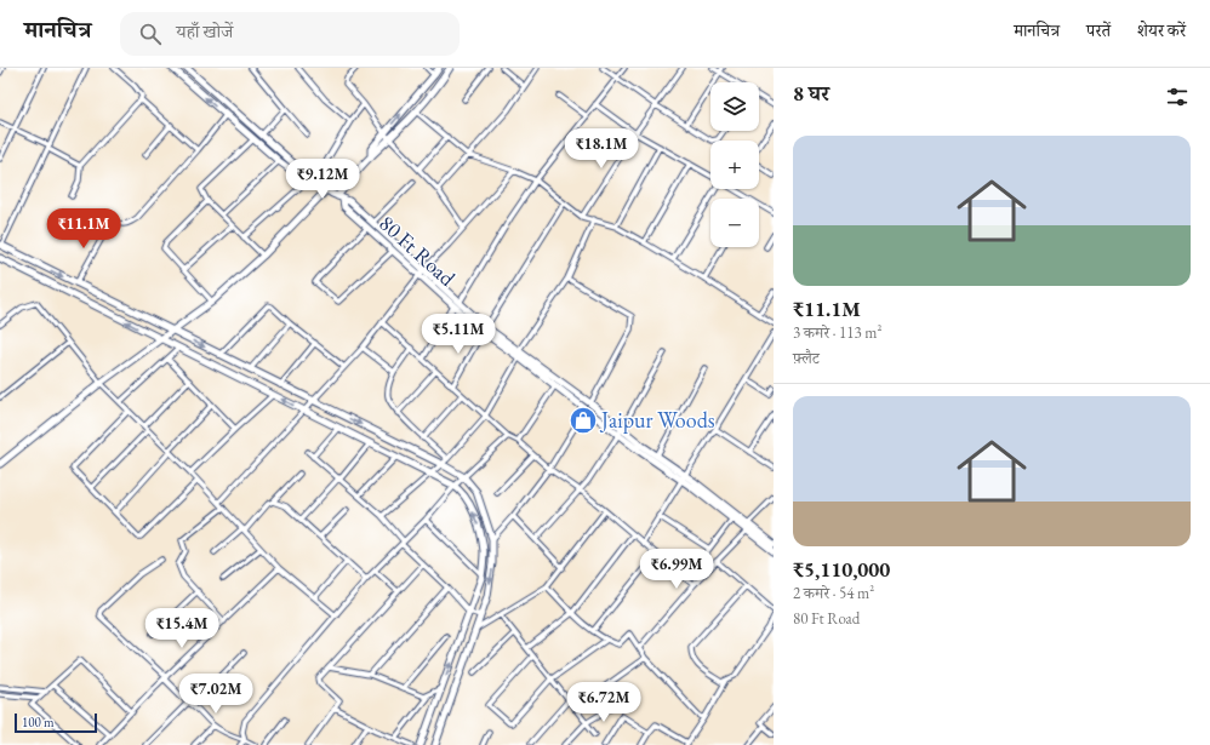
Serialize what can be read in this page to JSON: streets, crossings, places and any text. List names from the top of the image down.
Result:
{
  "streets": {
    "street": ["80 Ft Road"]
  },
  "places": {
    "shop": ["Jaipur Woods"]
  },
  "scale_bar": "100 m",
  "page": {
    "header": "मानचित्र",
    "search": "यहाँ खोजें",
    "nav": ["मानचित्र", "परतें", "शेयर करें"],
    "heading": "8 घर",
    "map_buttons": ["+", "−"],
    "list": [
      {
        "name": "₹11.1M",
        "note": "3 कमरे · 113 m² · फ़्लैट"
      },
      {
        "name": "₹5,110,000",
        "note": "2 कमरे · 54 m² · 80 Ft Road"
      }
    ],
    "price": [
      "₹18.1M",
      "₹9.12M",
      "₹11.1M",
      "₹5.11M",
      "₹6.99M",
      "₹15.4M",
      "₹7.02M",
      "₹6.72M"
    ],
    "scale": "100 m"
  }
}
